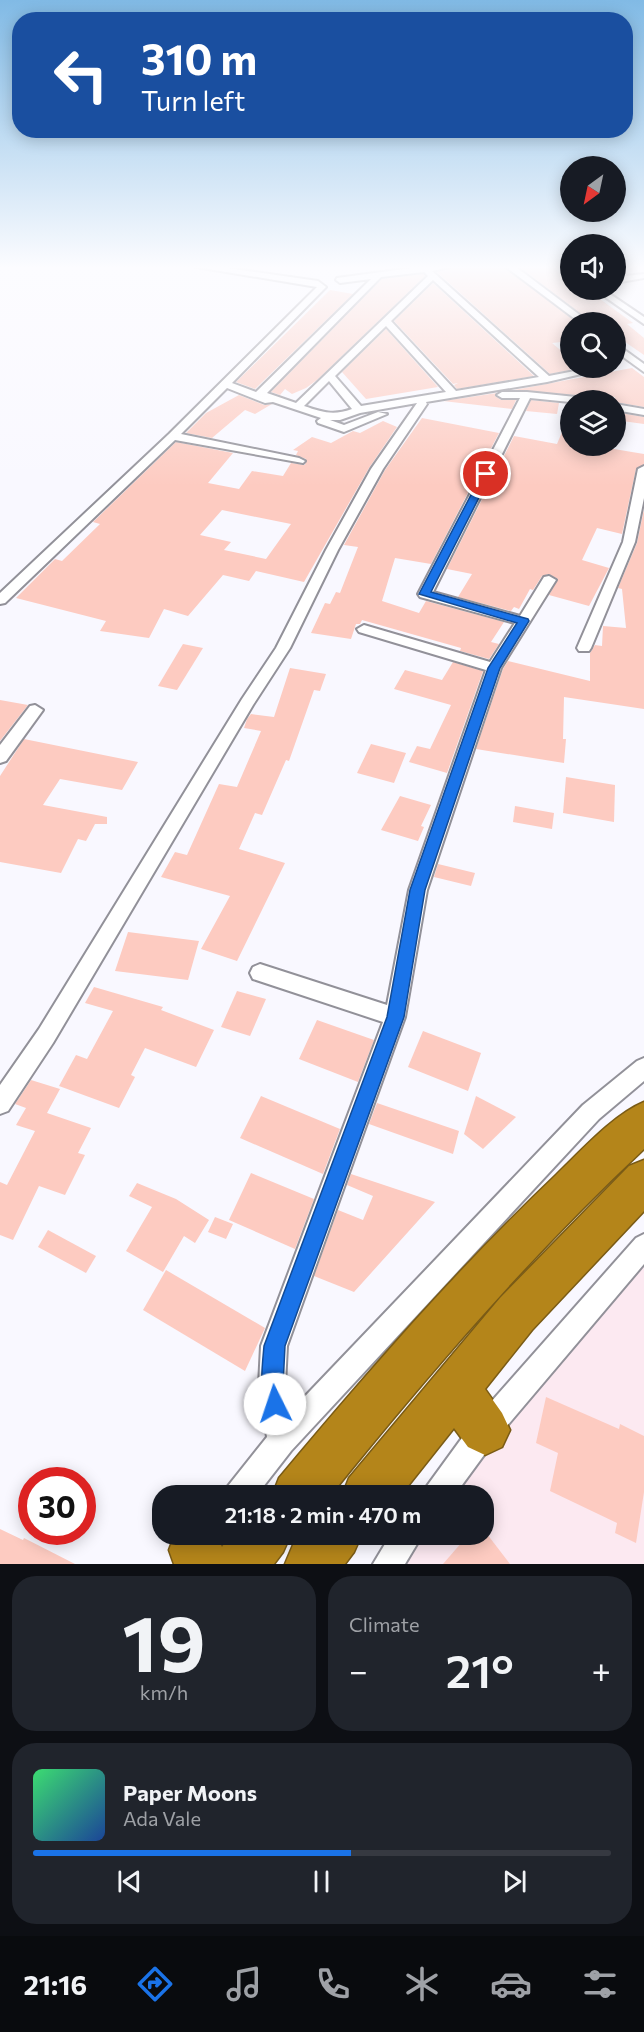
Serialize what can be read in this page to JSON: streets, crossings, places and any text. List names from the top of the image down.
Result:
{
  "north": "bottom left",
  "page": {
    "turn": ["310 m", "Turn left"],
    "limit": "30",
    "trip": "21:18 · 2 min · 470 m",
    "tile": [
      ["19", "km/h"],
      "Climate"
    ],
    "heat": ["−", "21°", "+"],
    "song": ["Paper Moons", "Ada Vale"],
    "tabs": "21:16"
  }
}
